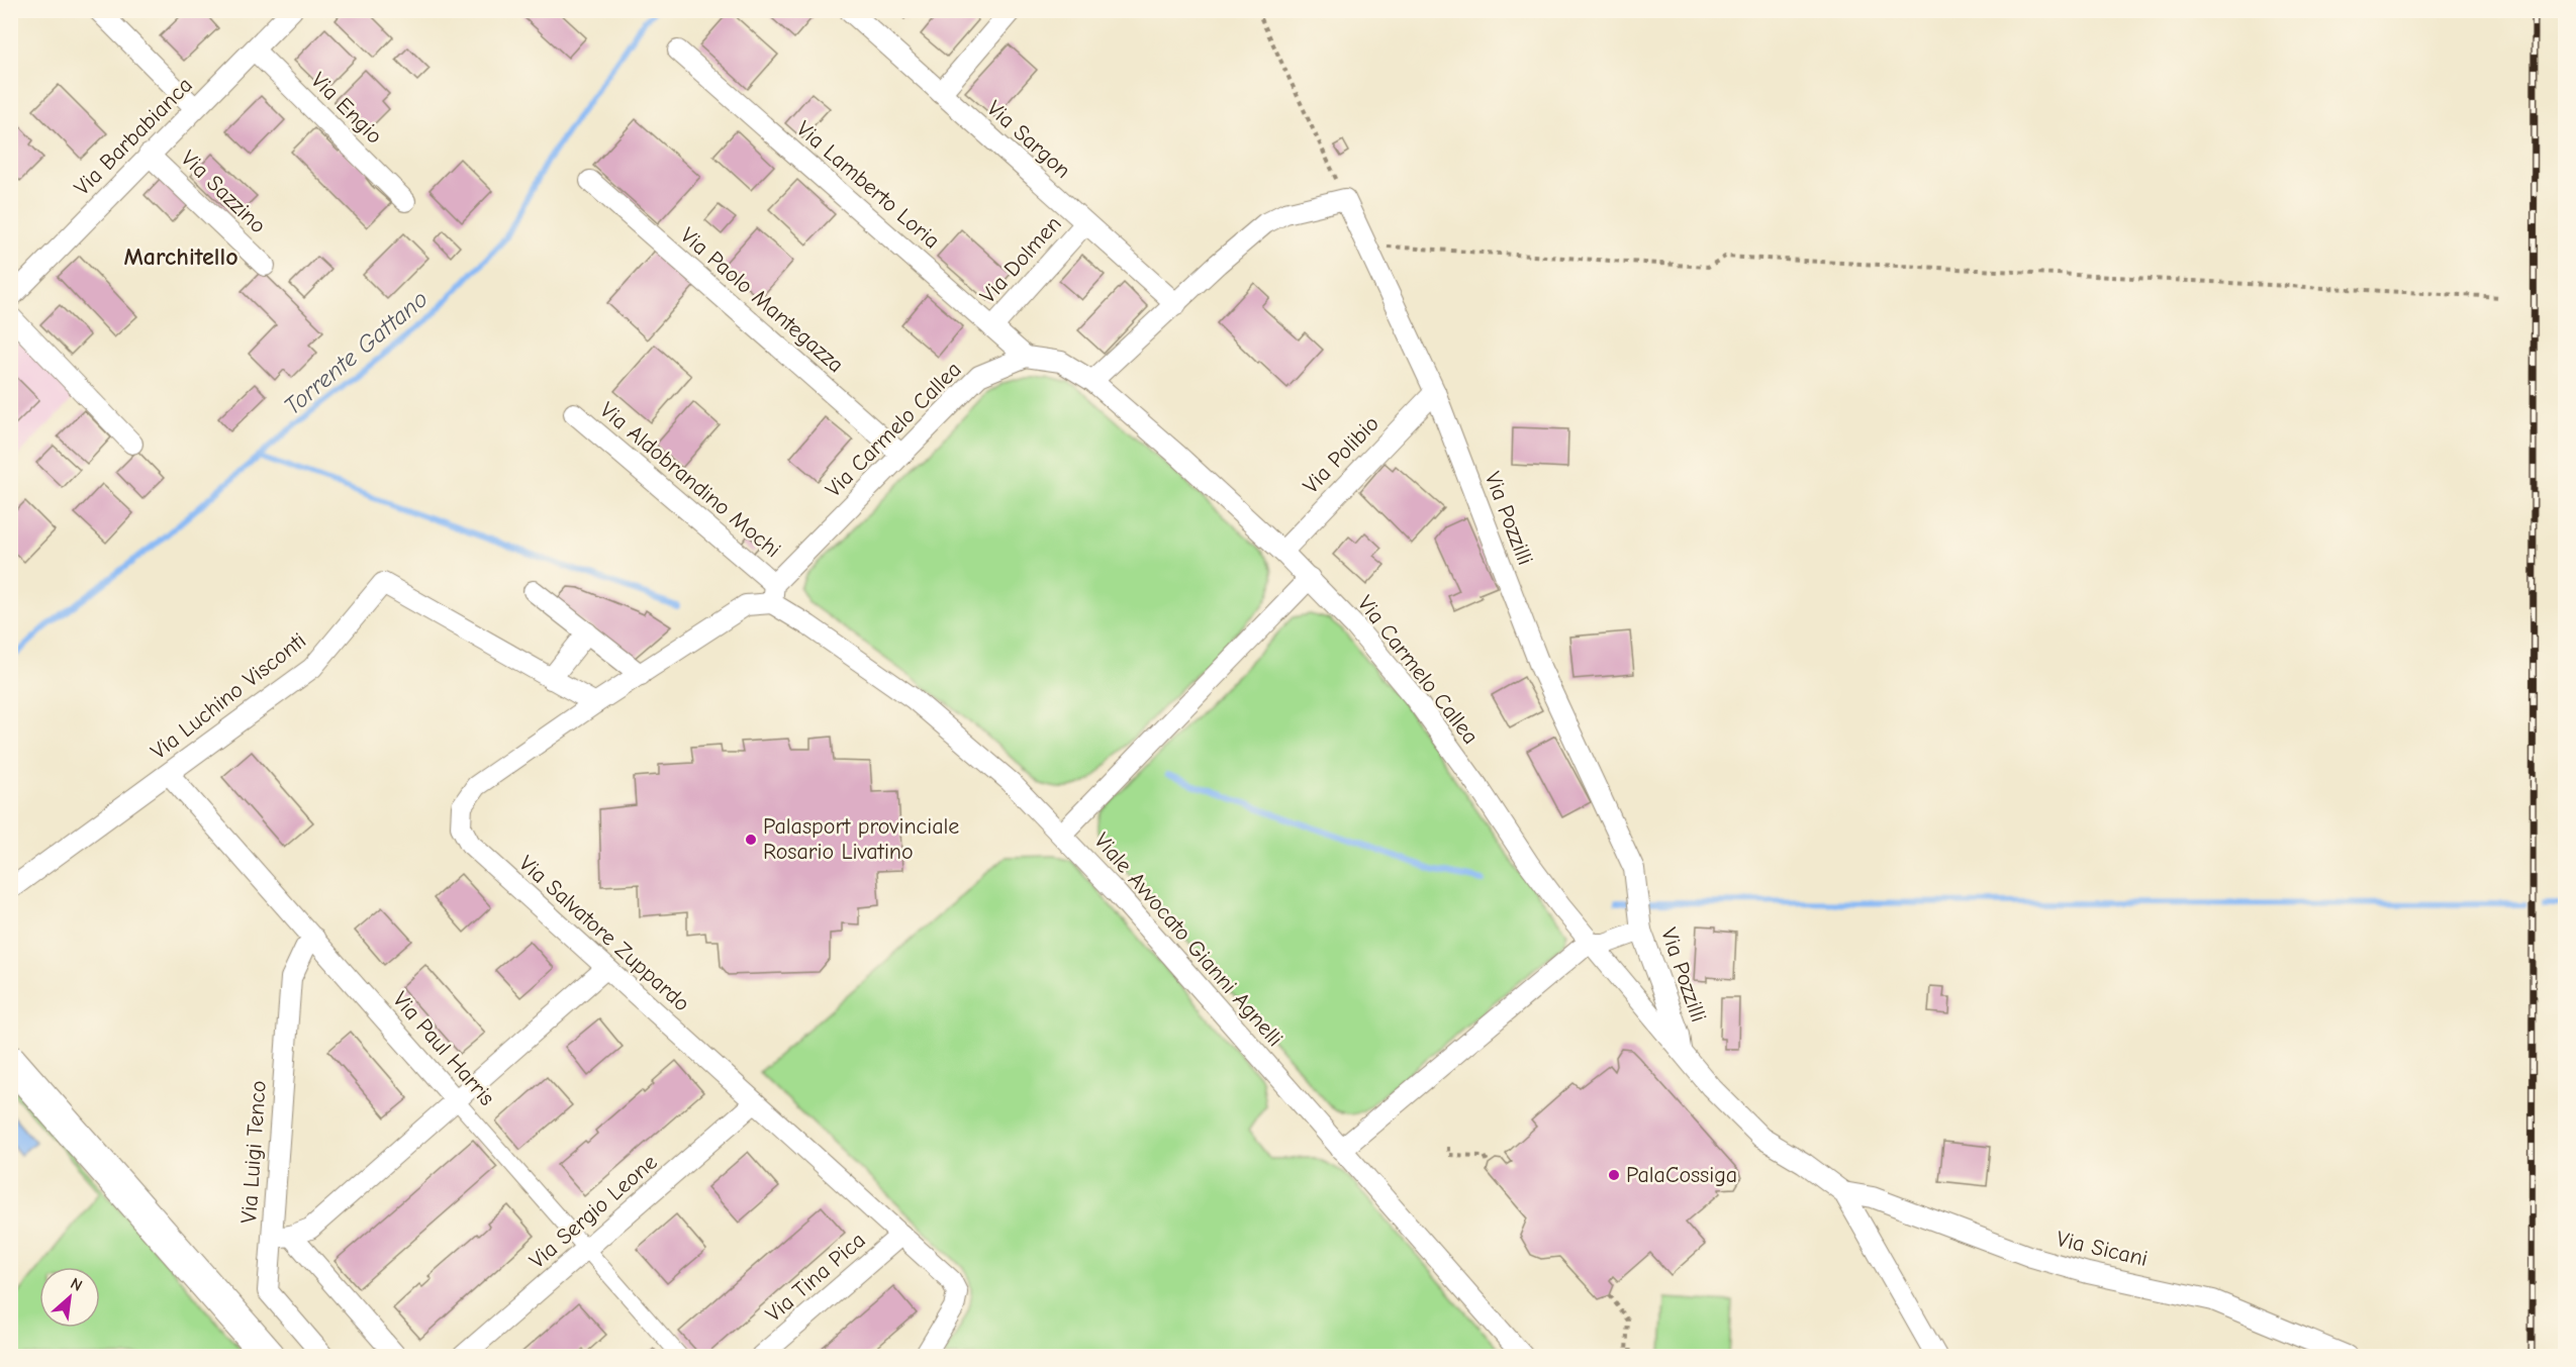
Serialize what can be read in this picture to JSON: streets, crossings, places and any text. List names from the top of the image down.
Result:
{
  "streets": {
    "street": [
      "Via Engio",
      "Via Barbabianca",
      "Via Sargon",
      "Via Lamberto Loria",
      "Via Sazzino",
      "Via Dolmen",
      "Via Paolo Mantegazza",
      "Via Carmelo Callea",
      "Via Polibio",
      "Via Aldobrandino Mochi",
      "Via Pozzilli",
      "Via Luchino Visconti",
      "Via Salvatore Zuppardo",
      "Viale Avvocato Gianni Agnelli",
      "Via Paul Harris",
      "Via Luigi Tenco",
      "Via Sergio Leone",
      "Via Sicani",
      "Via Tina Pica"
    ]
  },
  "crossings": [
    ["Via Engio", "Via Barbabianca"],
    ["Via Barbabianca", "Via Sazzino"],
    ["Via Sargon", "Via Dolmen"],
    ["Via Lamberto Loria", "Via Dolmen"],
    ["Via Lamberto Loria", "Via Carmelo Callea"],
    ["Via Paolo Mantegazza", "Via Carmelo Callea"],
    ["Via Carmelo Callea", "Via Polibio"],
    ["Via Carmelo Callea", "Via Aldobrandino Mochi"],
    ["Via Carmelo Callea", "Via Pozzilli"],
    ["Via Carmelo Callea", "Via Salvatore Zuppardo"],
    ["Via Carmelo Callea", "Viale Avvocato Gianni Agnelli"],
    ["Via Carmelo Callea", "Via Sicani"],
    ["Via Polibio", "Via Pozzilli"],
    ["Via Aldobrandino Mochi", "Via Salvatore Zuppardo"],
    ["Via Aldobrandino Mochi", "Viale Avvocato Gianni Agnelli"],
    ["Via Luchino Visconti", "Via Salvatore Zuppardo"],
    ["Via Luchino Visconti", "Via Paul Harris"],
    ["Via Salvatore Zuppardo", "Viale Avvocato Gianni Agnelli"],
    ["Via Salvatore Zuppardo", "Via Sergio Leone"],
    ["Via Salvatore Zuppardo", "Via Tina Pica"],
    ["Via Paul Harris", "Via Luigi Tenco"],
    ["Via Paul Harris", "Via Sergio Leone"]
  ],
  "districts": ["Marchitello"],
  "water": ["Torrente Gattano"],
  "places": ["Palasport provinciale Rosario Livatino", "PalaCossiga"],
  "north": "top right"
}
